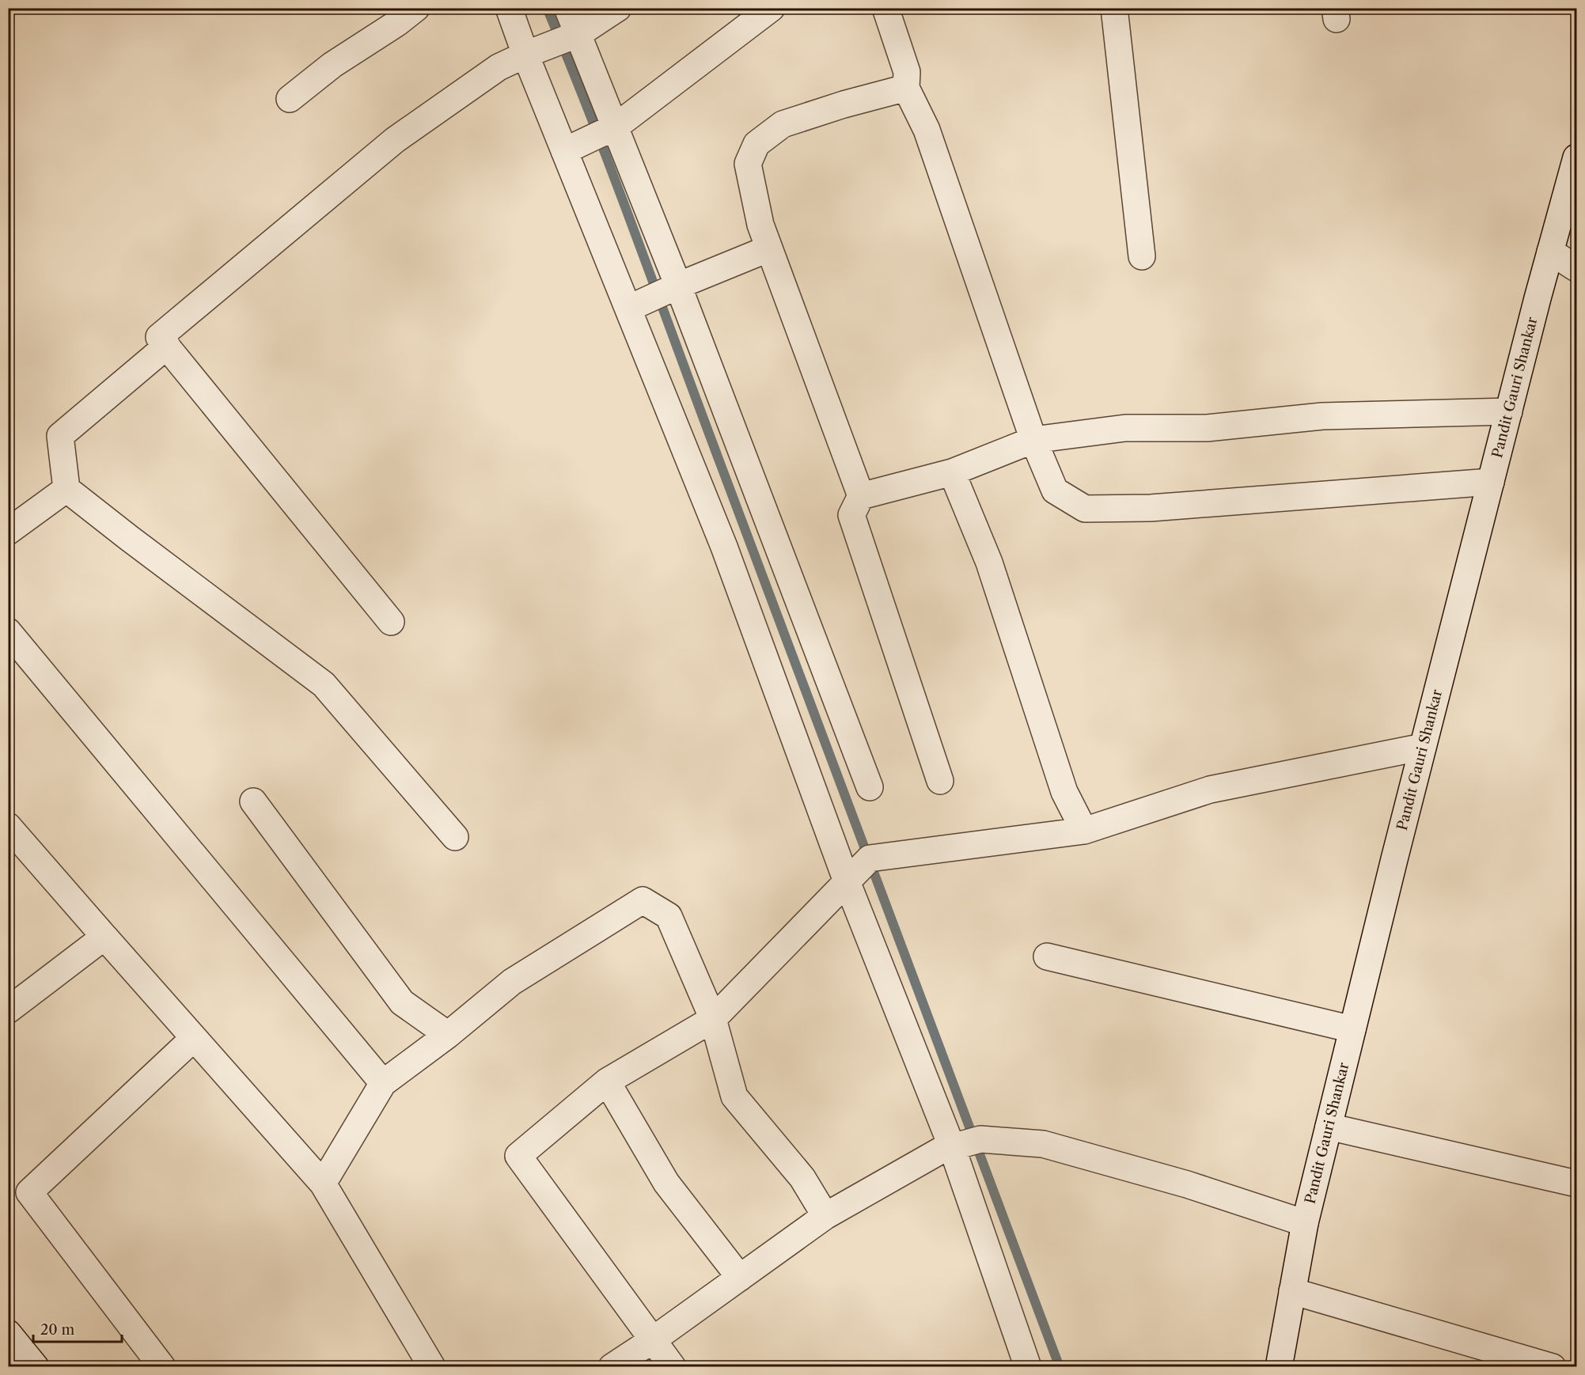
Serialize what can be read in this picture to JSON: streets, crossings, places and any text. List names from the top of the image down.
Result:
{
  "streets": {
    "street": ["Pandit Gauri Shankar"]
  },
  "scale_bar": "20 m"
}
